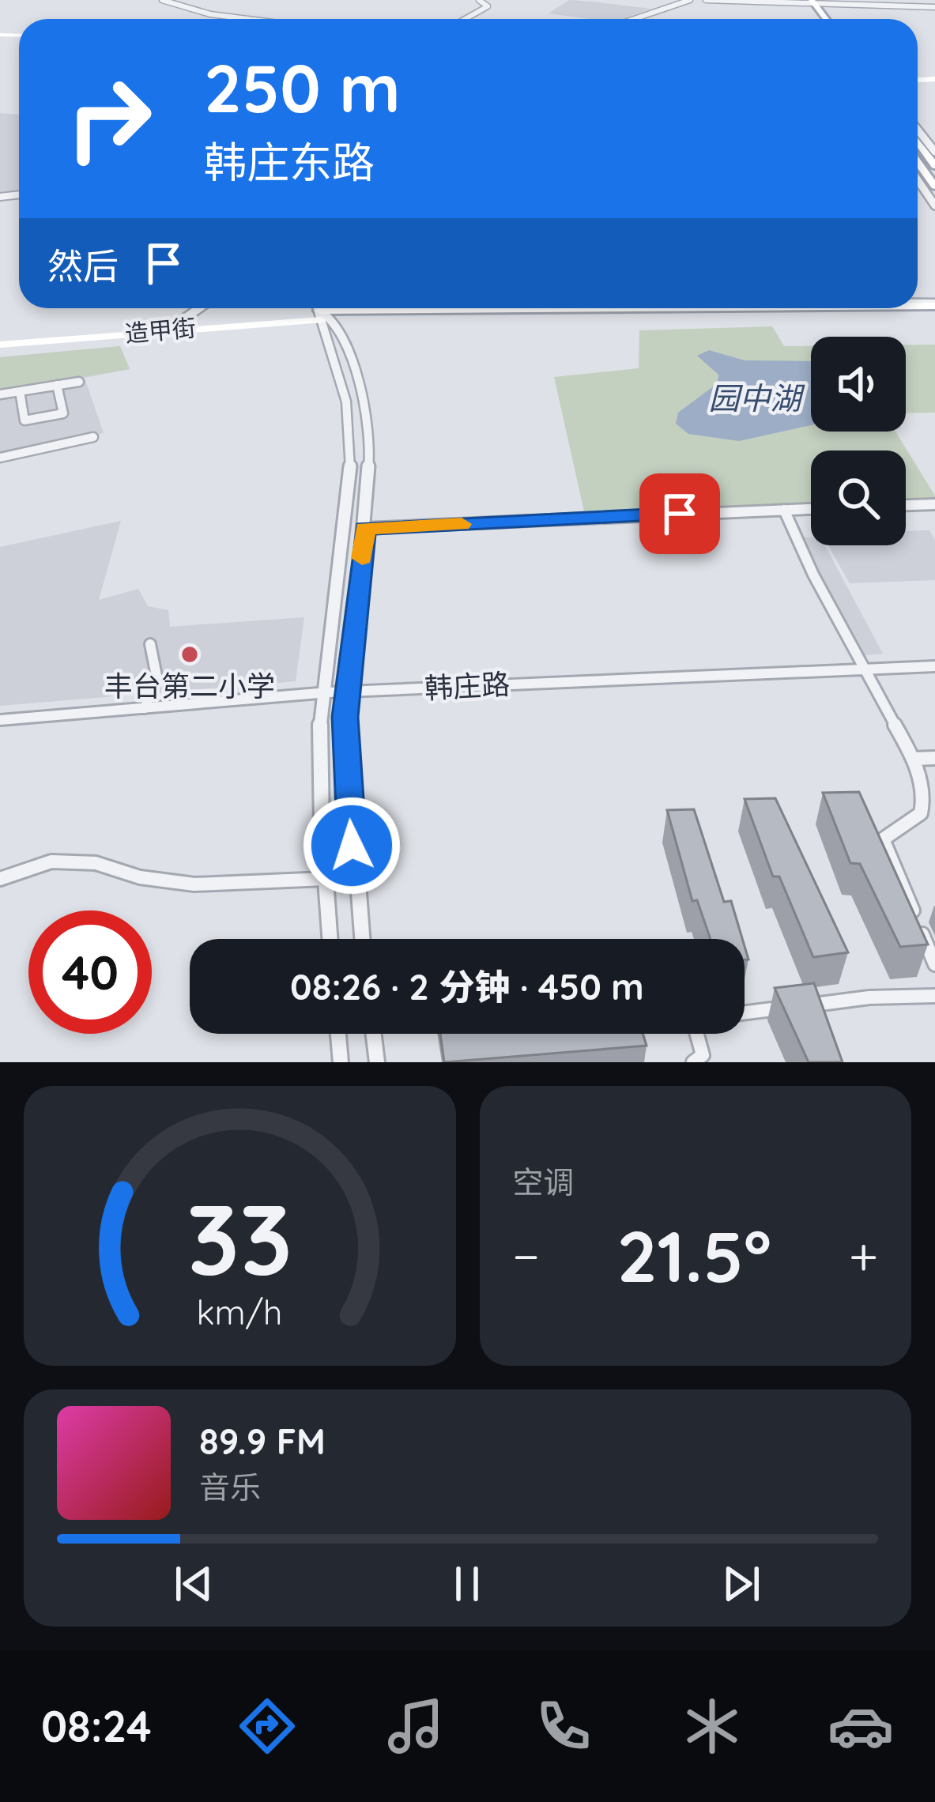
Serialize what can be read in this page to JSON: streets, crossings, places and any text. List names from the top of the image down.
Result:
{
  "streets": {
    "main road": ["造甲街"],
    "street": ["韩庄路"]
  },
  "water": ["园中湖"],
  "places": ["丰台第二小学"],
  "page": {
    "turn": ["250 m", "韩庄东路"],
    "then": "然后",
    "limit": "40",
    "trip": "08:26 · 2 分钟 · 450 m",
    "tile": "空调",
    "heat": ["−", "21.5°", "+"],
    "song": ["89.9 FM", "音乐"],
    "tabs": "08:24",
    "gauge": ["33", "km/h"]
  }
}
